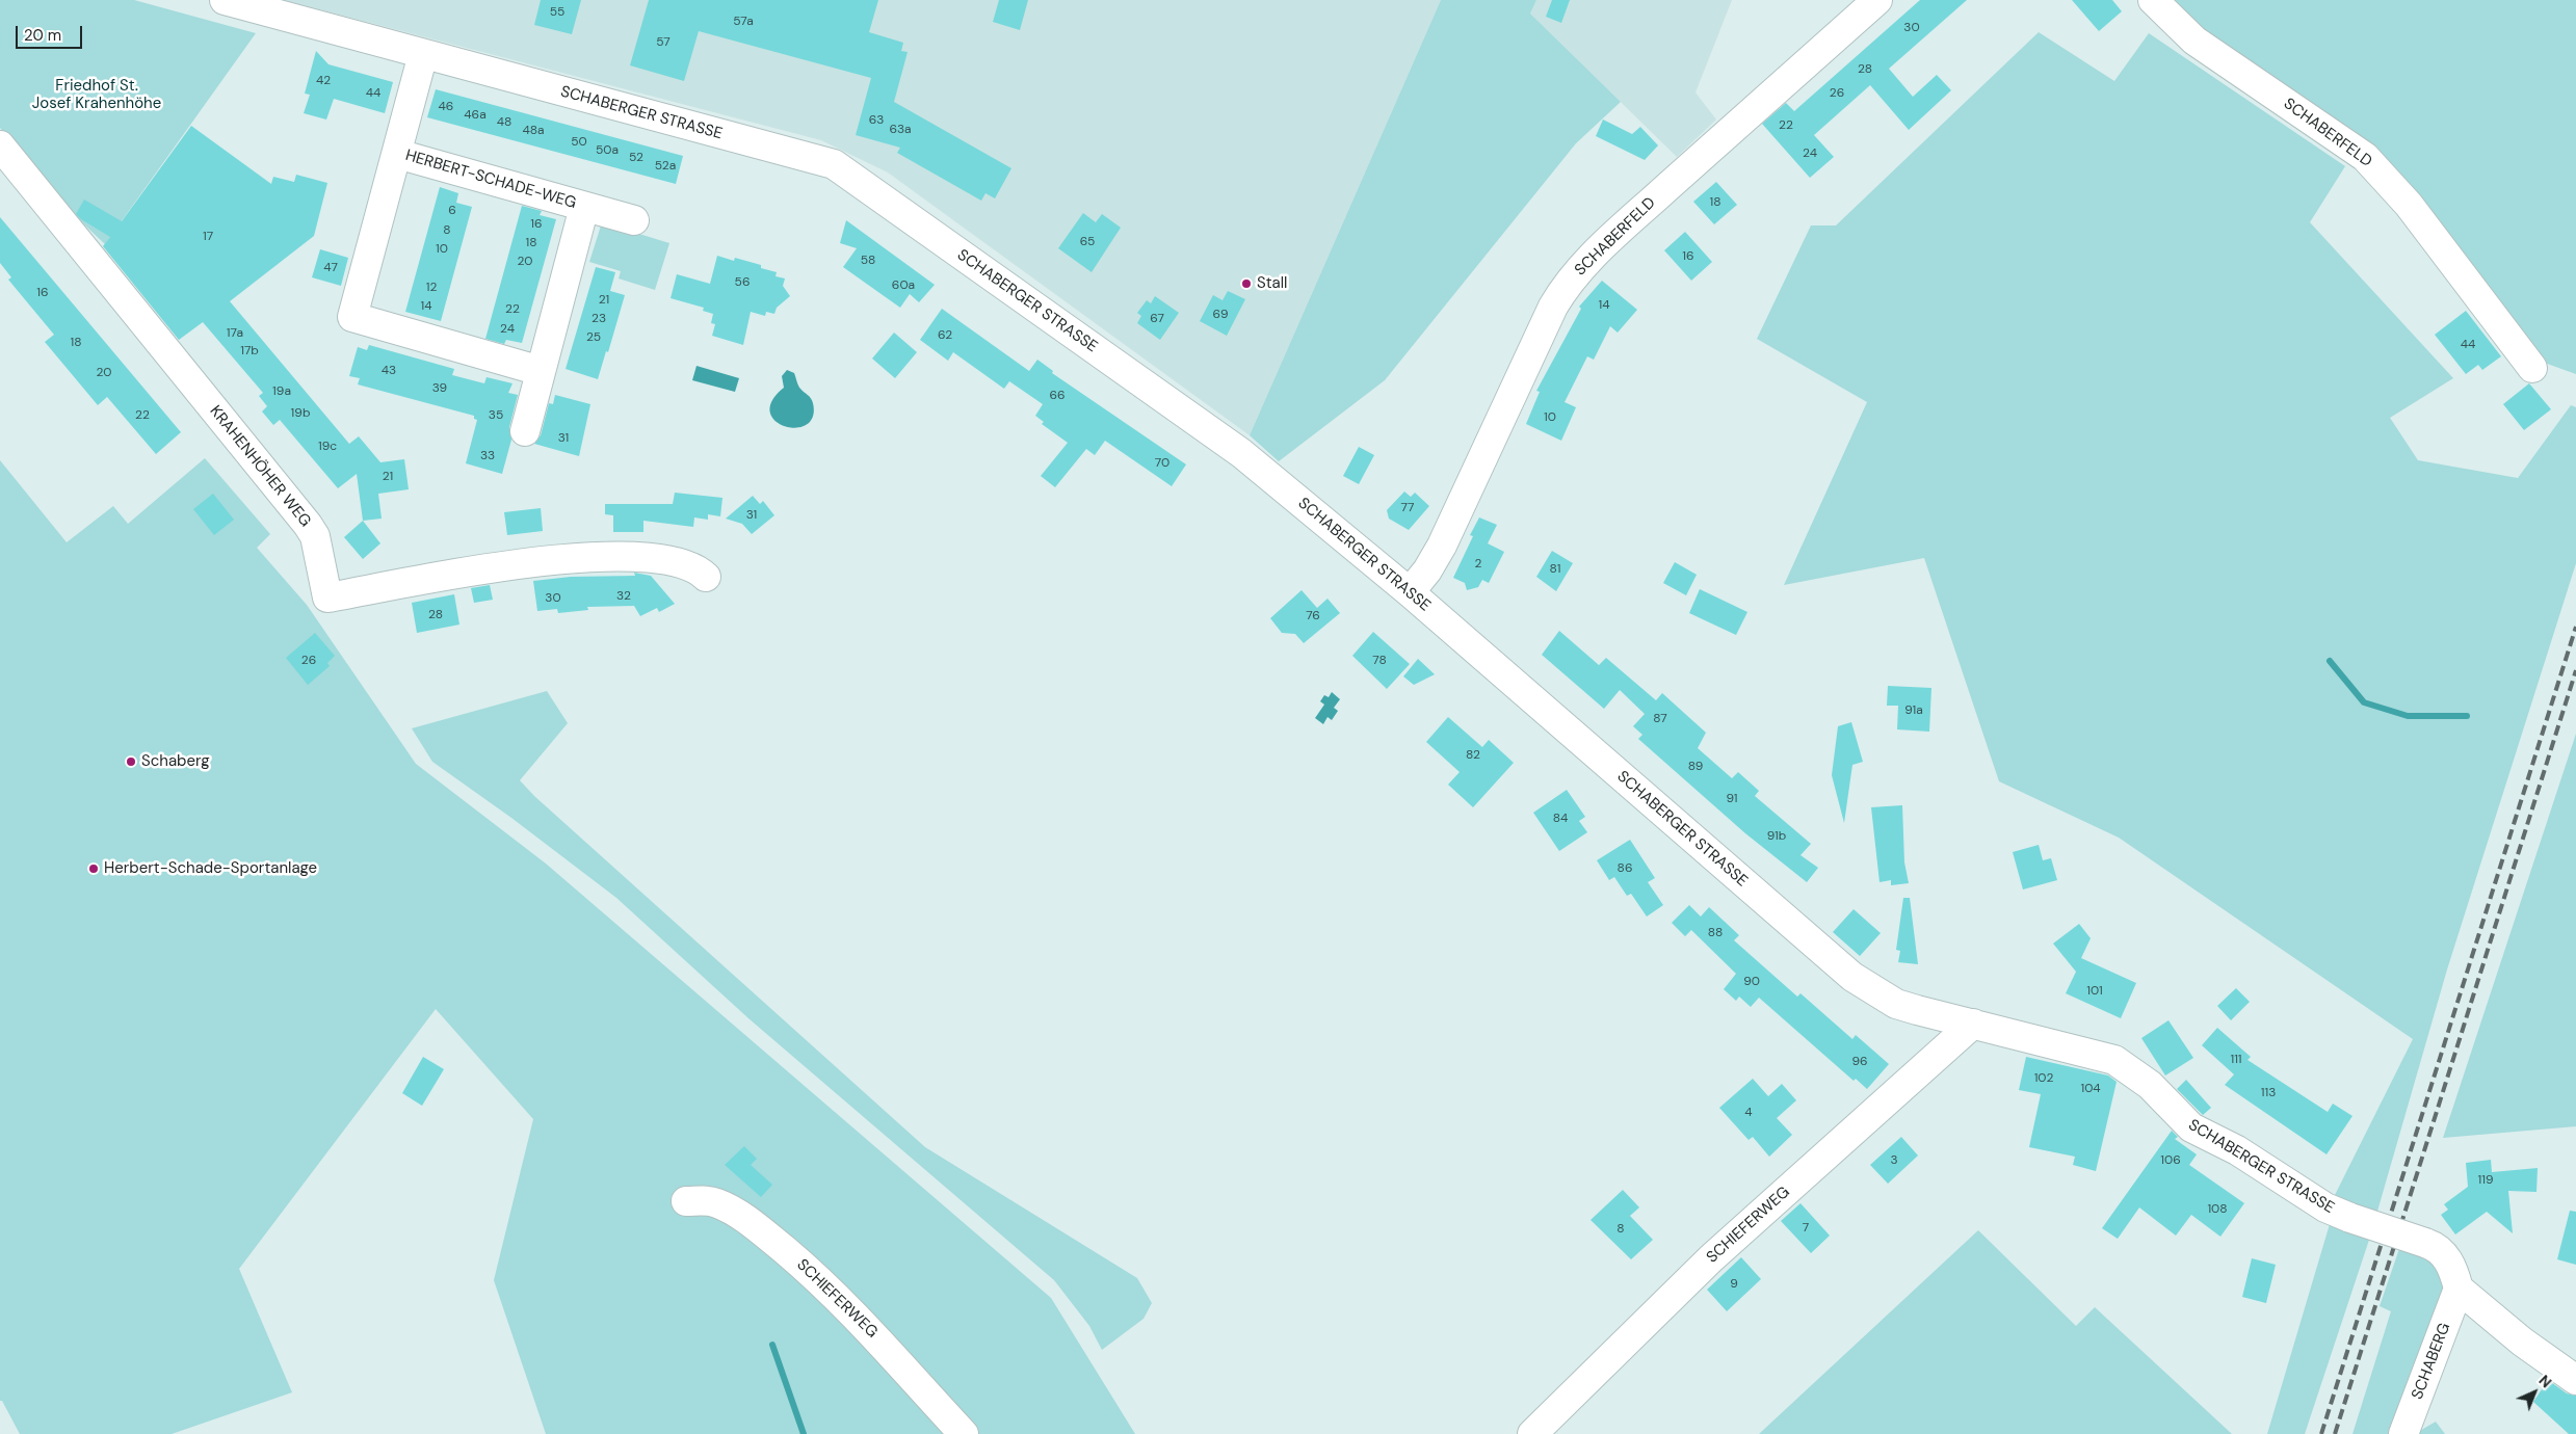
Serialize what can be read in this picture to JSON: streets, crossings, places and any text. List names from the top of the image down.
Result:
{
  "streets": {
    "street": [
      "SCHABERGER STRASSE",
      "SCHABERFELD",
      "HERBERT-SCHADE-WEG",
      "KRAHENHÖHER WEG",
      "SCHIEFERWEG",
      "SCHABERG"
    ]
  },
  "crossings": [
    ["SCHABERGER STRASSE", "SCHABERFELD"],
    ["SCHABERGER STRASSE", "HERBERT-SCHADE-WEG"],
    ["SCHABERGER STRASSE", "SCHIEFERWEG"],
    ["SCHABERGER STRASSE", "SCHABERG"]
  ],
  "parks": ["Friedhof St. Josef Krahenhöhe"],
  "places": ["Stall", "Schaberg", "Herbert-Schade-Sportanlage"],
  "house_numbers": [
    "55",
    "57a",
    "30",
    "57",
    "28",
    "42",
    "44",
    "26",
    "46",
    "46a",
    "63",
    "48",
    "22",
    "63a",
    "48a",
    "50",
    "50a",
    "24",
    "52",
    "52a",
    "18",
    "6",
    "16",
    "8",
    "17",
    "65",
    "18",
    "10",
    "16",
    "58",
    "20",
    "47",
    "56",
    "60a",
    "12",
    "16",
    "21",
    "14",
    "14",
    "22",
    "69",
    "23",
    "67",
    "24",
    "17a",
    "62",
    "25",
    "18",
    "44",
    "17b",
    "43",
    "20",
    "39",
    "19a",
    "66",
    "19b",
    "22",
    "35",
    "10",
    "31",
    "19c",
    "33",
    "70",
    "21",
    "77",
    "31",
    "2",
    "81",
    "32",
    "30",
    "28",
    "76",
    "26",
    "78",
    "91a",
    "87",
    "82",
    "89",
    "91",
    "84",
    "91b",
    "86",
    "88",
    "90",
    "101",
    "111",
    "96",
    "102",
    "104",
    "113",
    "4",
    "3",
    "106",
    "119",
    "108",
    "7",
    "8",
    "9"
  ],
  "scale_bar": "20 m",
  "north": "top right"
}
